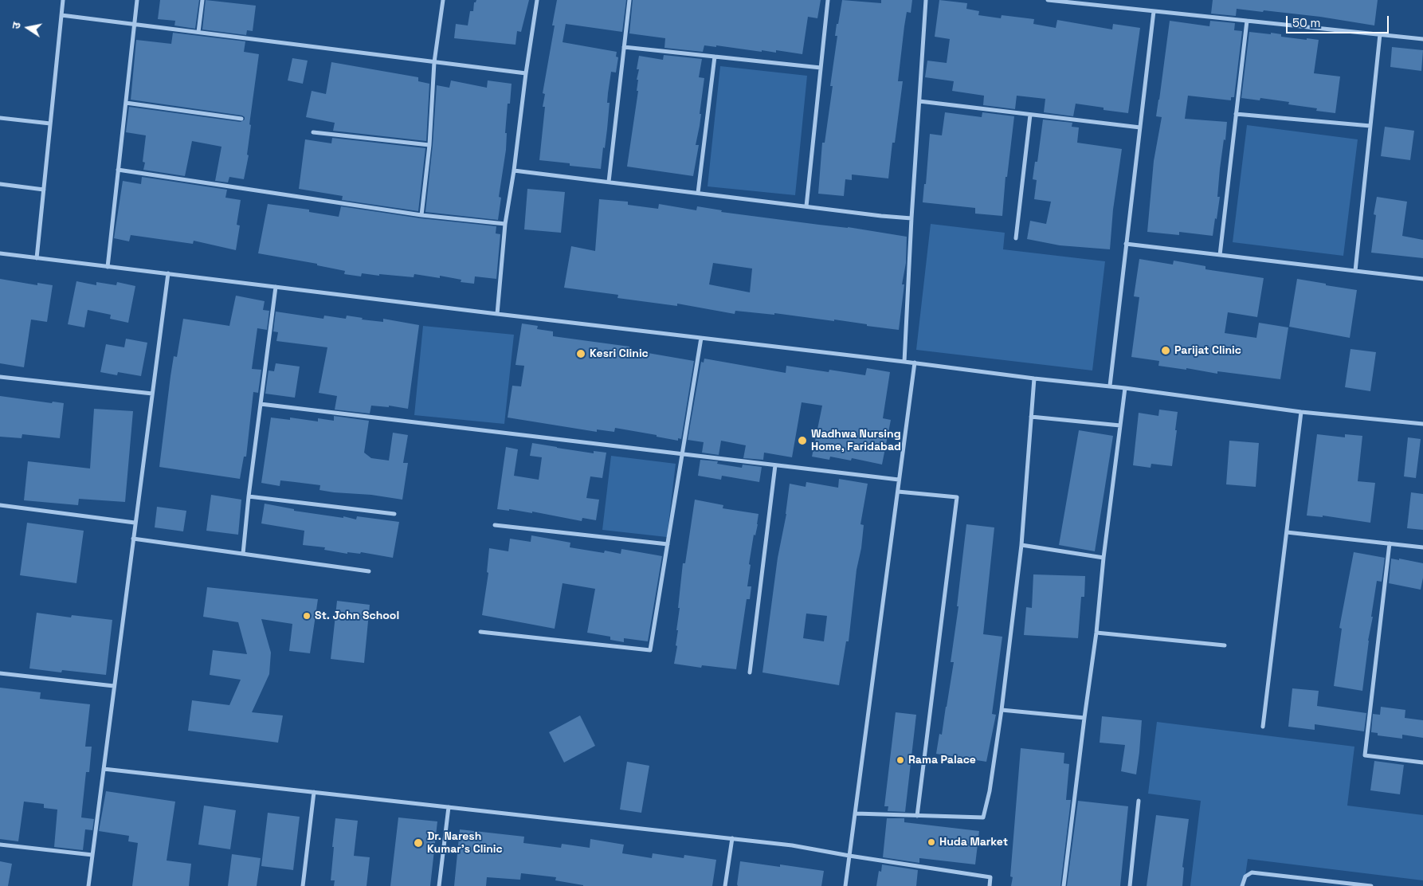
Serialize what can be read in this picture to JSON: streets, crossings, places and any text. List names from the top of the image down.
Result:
{
  "places": [
    "Parijat Clinic",
    "Kesri Clinic",
    "Wadhwa Nursing Home, Faridabad",
    "St. John School",
    "Rama Palace",
    "Huda Market",
    "Dr. Naresh Kumar's Clinic"
  ],
  "scale_bar": "50 m",
  "north": "left"
}
